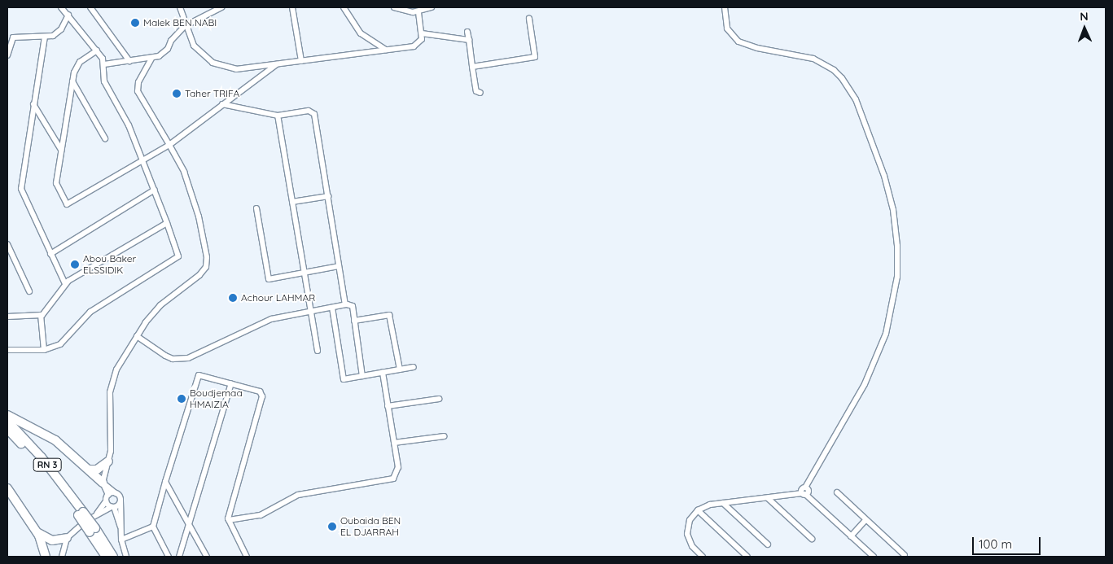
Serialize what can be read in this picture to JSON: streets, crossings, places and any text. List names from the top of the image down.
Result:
{
  "streets": {
    "highway": ["RN 3"]
  },
  "places": [
    "Malek BEN NABI",
    "Taher TRIFA",
    "Abou Baker ELSSIDIK",
    "Achour LAHMAR",
    "Boudjemaa HMAIZIA",
    "Oubaida BEN EL DJARRAH"
  ],
  "scale_bar": "100 m",
  "north": "top"
}
